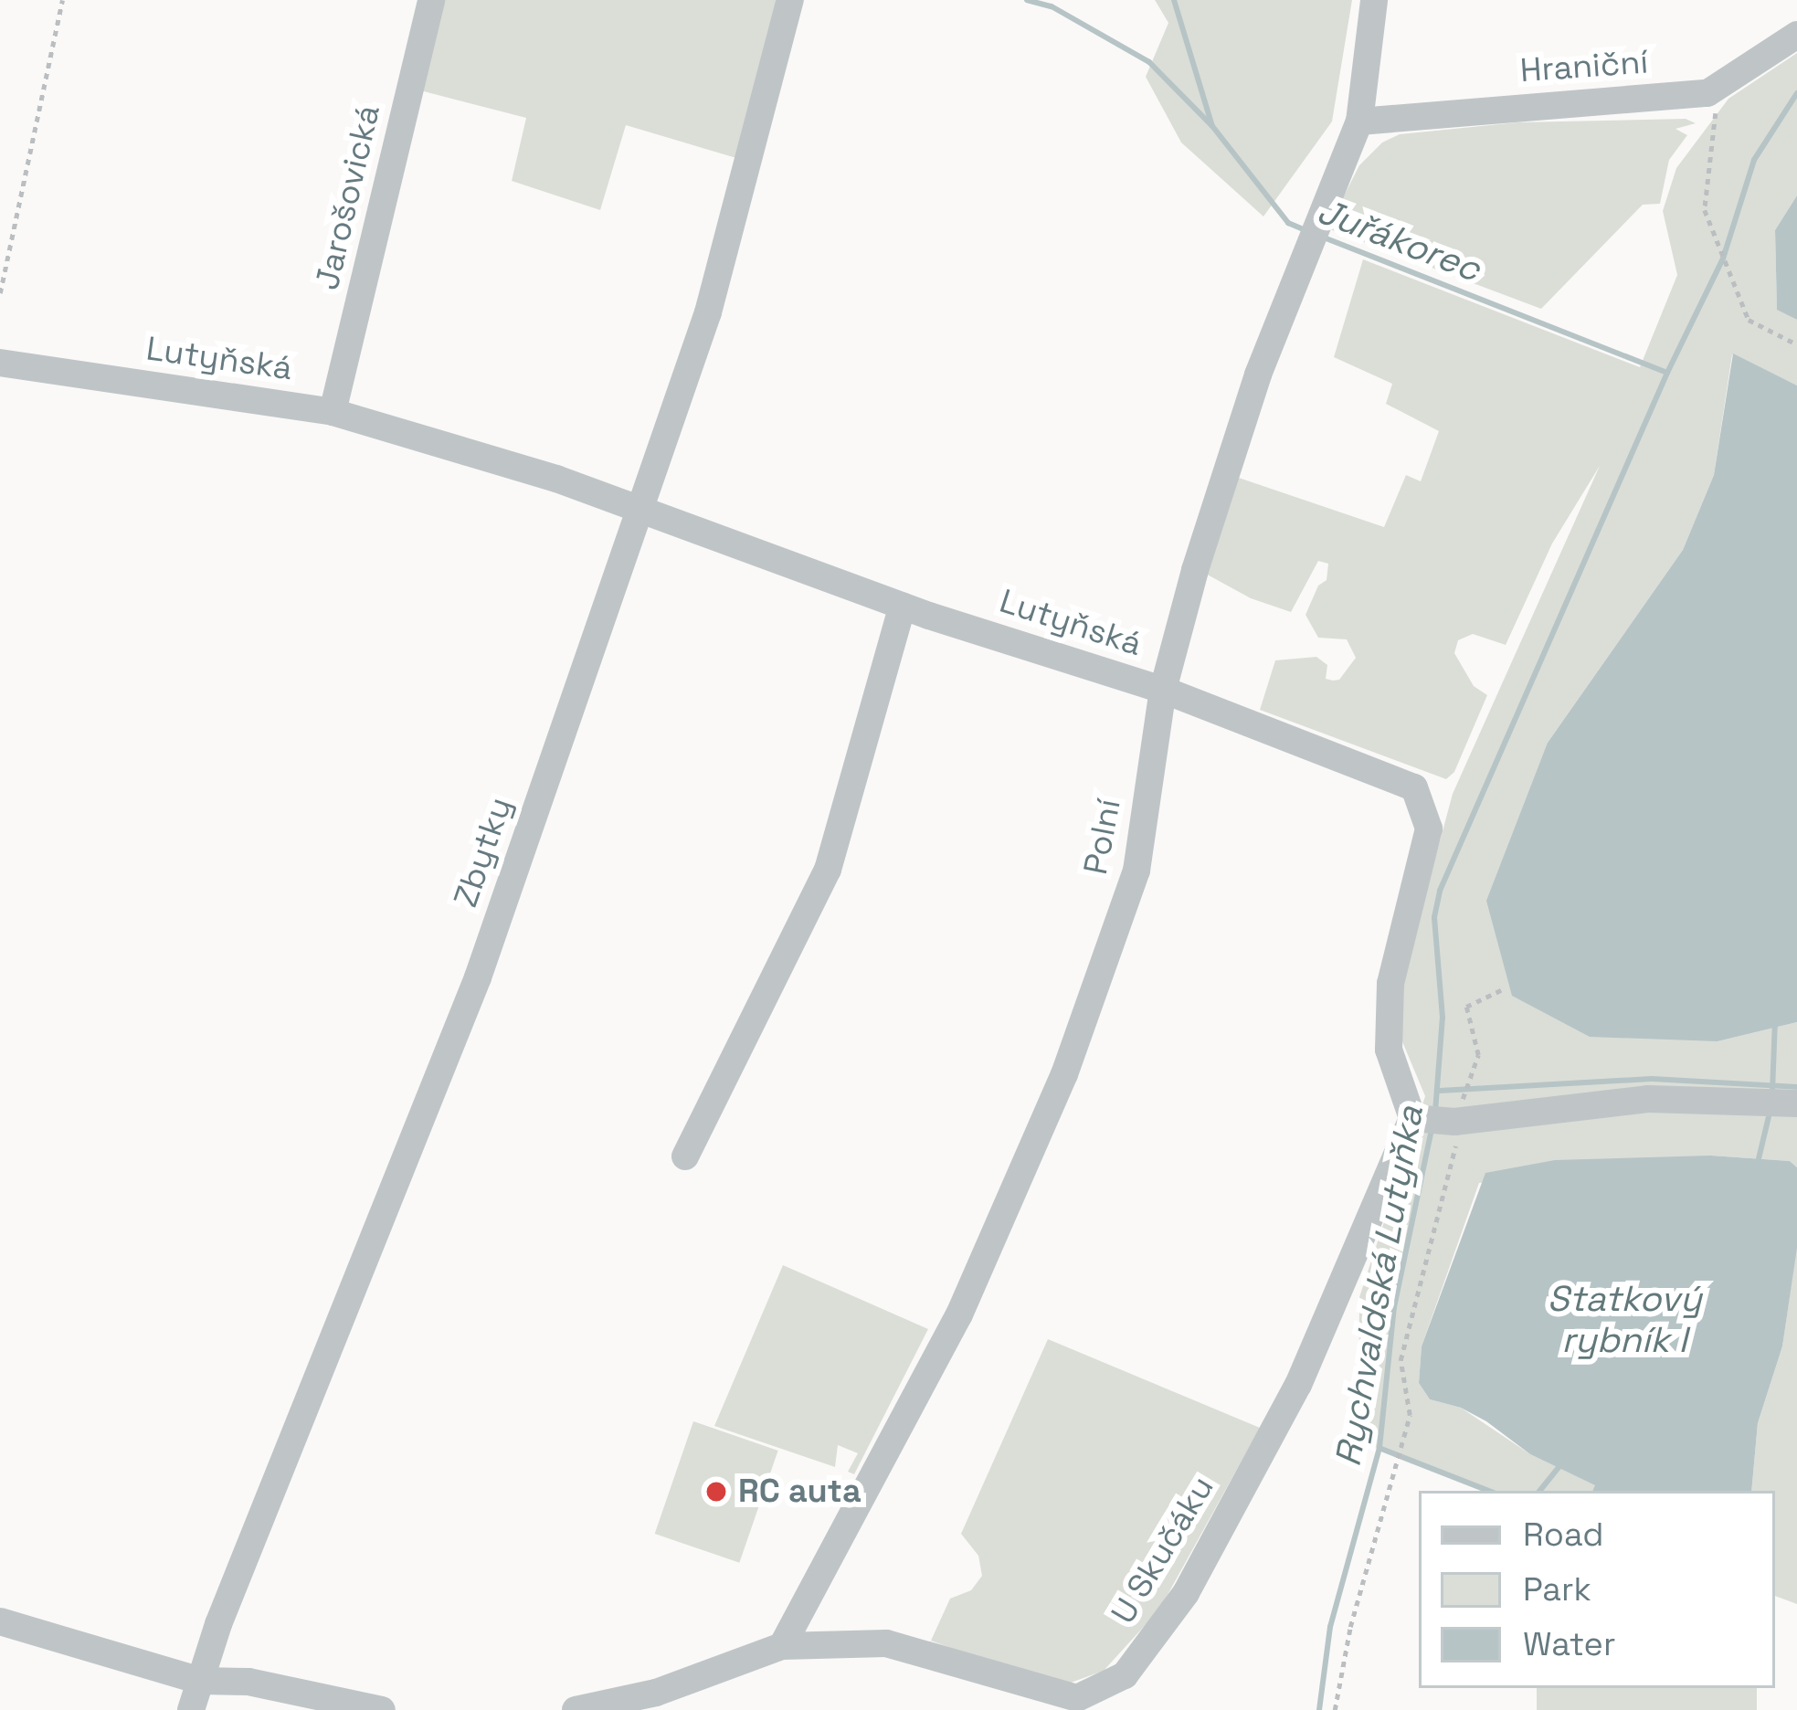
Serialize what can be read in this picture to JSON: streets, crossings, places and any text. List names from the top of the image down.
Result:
{
  "streets": {
    "street": [
      "Hraniční",
      "Jarošovická",
      "Lutyňská",
      "Polní",
      "Zbytky",
      "U Skučáku"
    ]
  },
  "crossings": [
    ["Hraniční", "Polní"],
    ["Jarošovická", "Lutyňská"],
    ["Lutyňská", "Polní"],
    ["Lutyňská", "Zbytky"],
    ["Lutyňská", "U Skučáku"],
    ["Polní", "U Skučáku"]
  ],
  "water": ["Juřákorec", "Rychvaldská Lutyňka", "Statkový rybník I"],
  "places": ["RC auta"],
  "legend": ["Road", "Park", "Water"]
}
